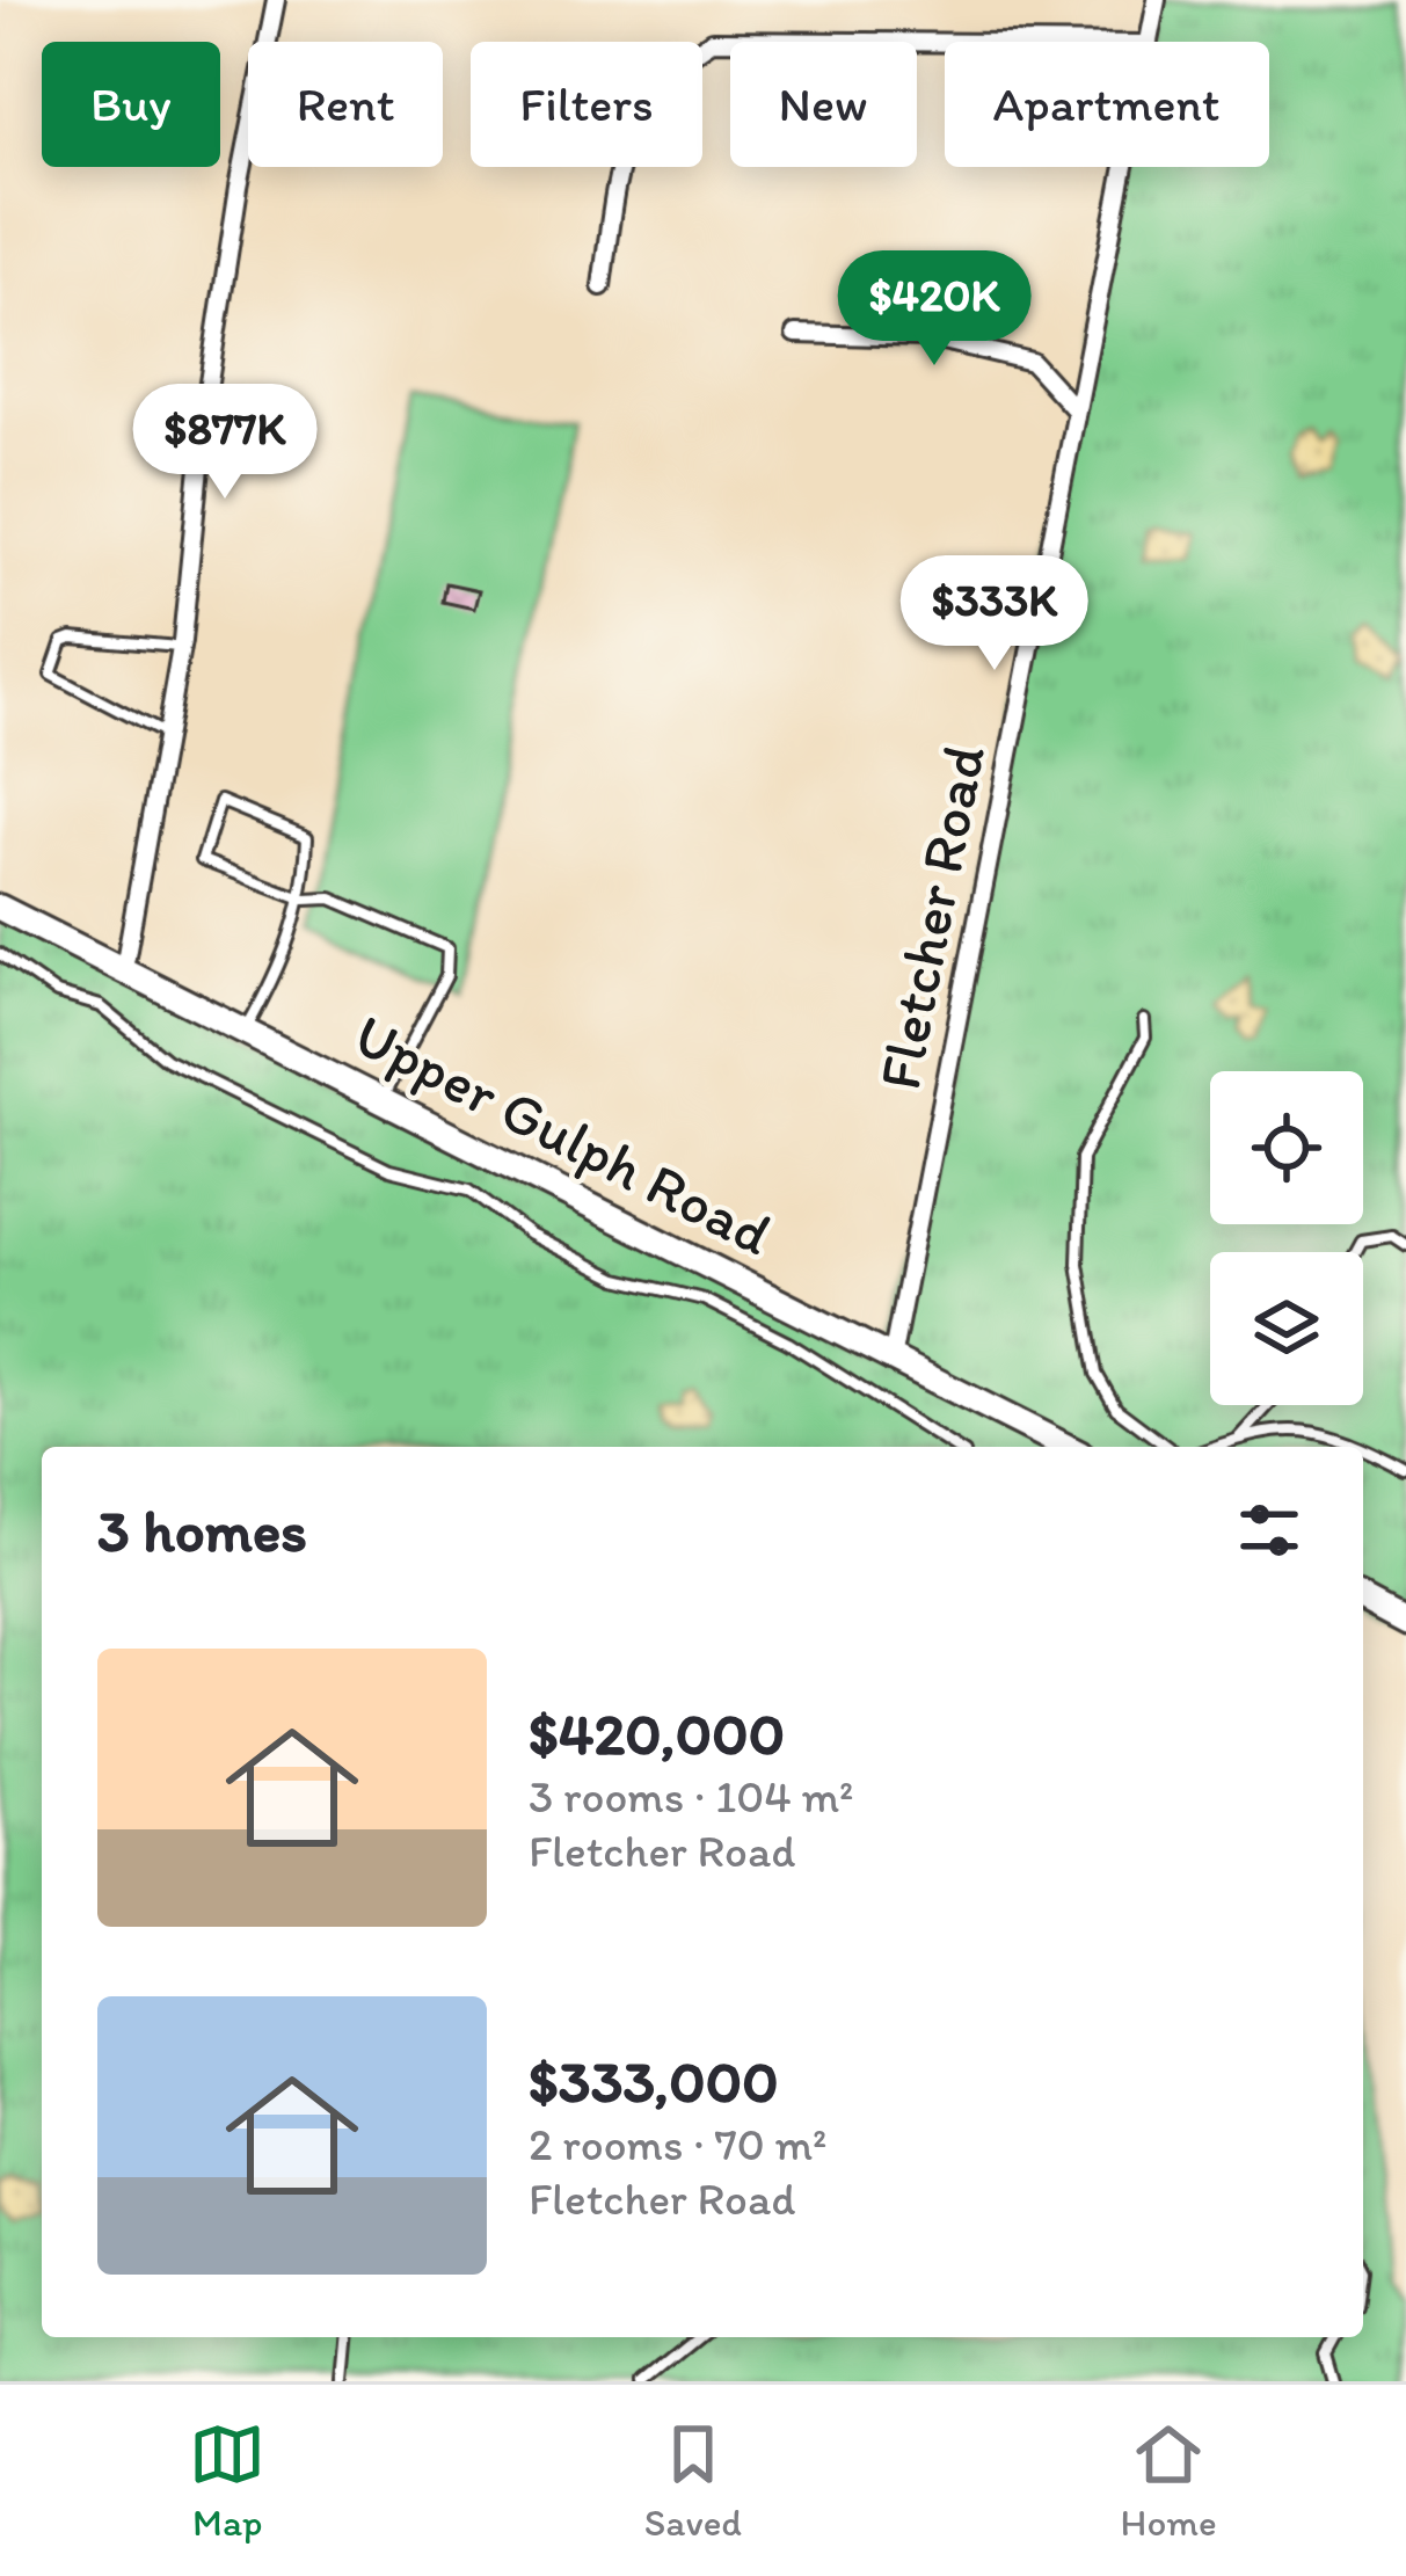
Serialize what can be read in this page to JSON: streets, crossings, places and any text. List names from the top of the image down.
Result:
{
  "streets": {
    "street": ["Fletcher Road", "Upper Gulph Road"]
  },
  "crossings": [
    ["Fletcher Road", "Upper Gulph Road"]
  ],
  "page": {
    "chip": [
      "Buy",
      "Rent",
      "Filters",
      "New",
      "Apartment"
    ],
    "price": ["$420K", "$877K", "$333K"],
    "heading": "3 homes",
    "list": [
      {
        "name": "$420,000",
        "note": "3 rooms · 104 m² · Fletcher Road"
      },
      {
        "name": "$333,000",
        "note": "2 rooms · 70 m² · Fletcher Road"
      }
    ],
    "tabs": ["Map", "Saved", "Home"]
  }
}
